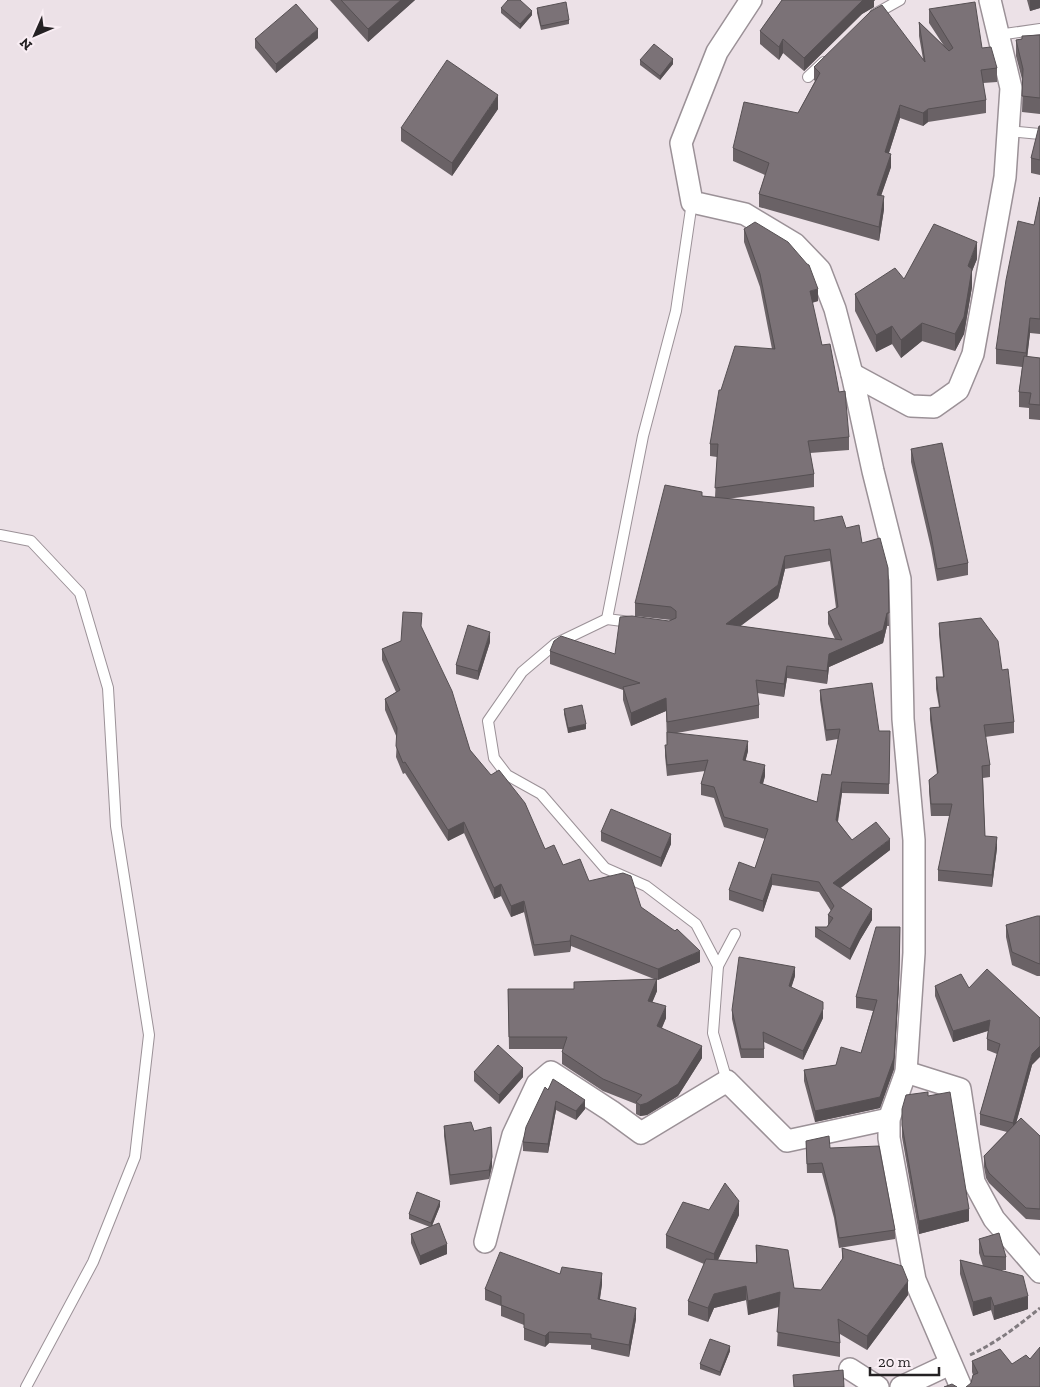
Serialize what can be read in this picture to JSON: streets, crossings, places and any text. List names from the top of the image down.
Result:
{
  "scale_bar": "20 m",
  "north": "bottom left"
}
